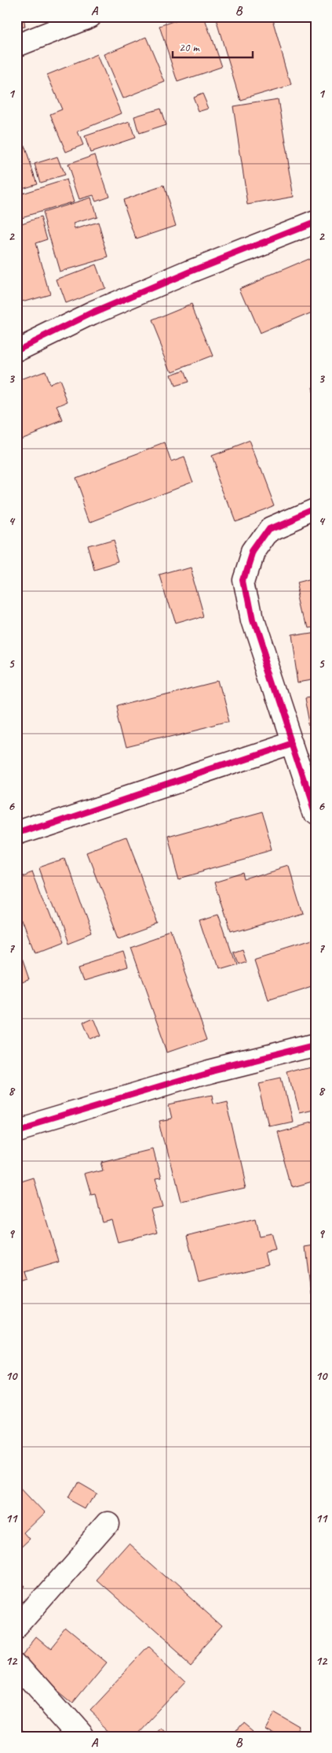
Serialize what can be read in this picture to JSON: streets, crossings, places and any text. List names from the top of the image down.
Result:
{
  "scale_bar": "20 m",
  "grid": {
    "columns": ["A", "B"],
    "rows": [
      "1",
      "2",
      "3",
      "4",
      "5",
      "6",
      "7",
      "8",
      "9",
      "10",
      "11",
      "12"
    ]
  }
}
